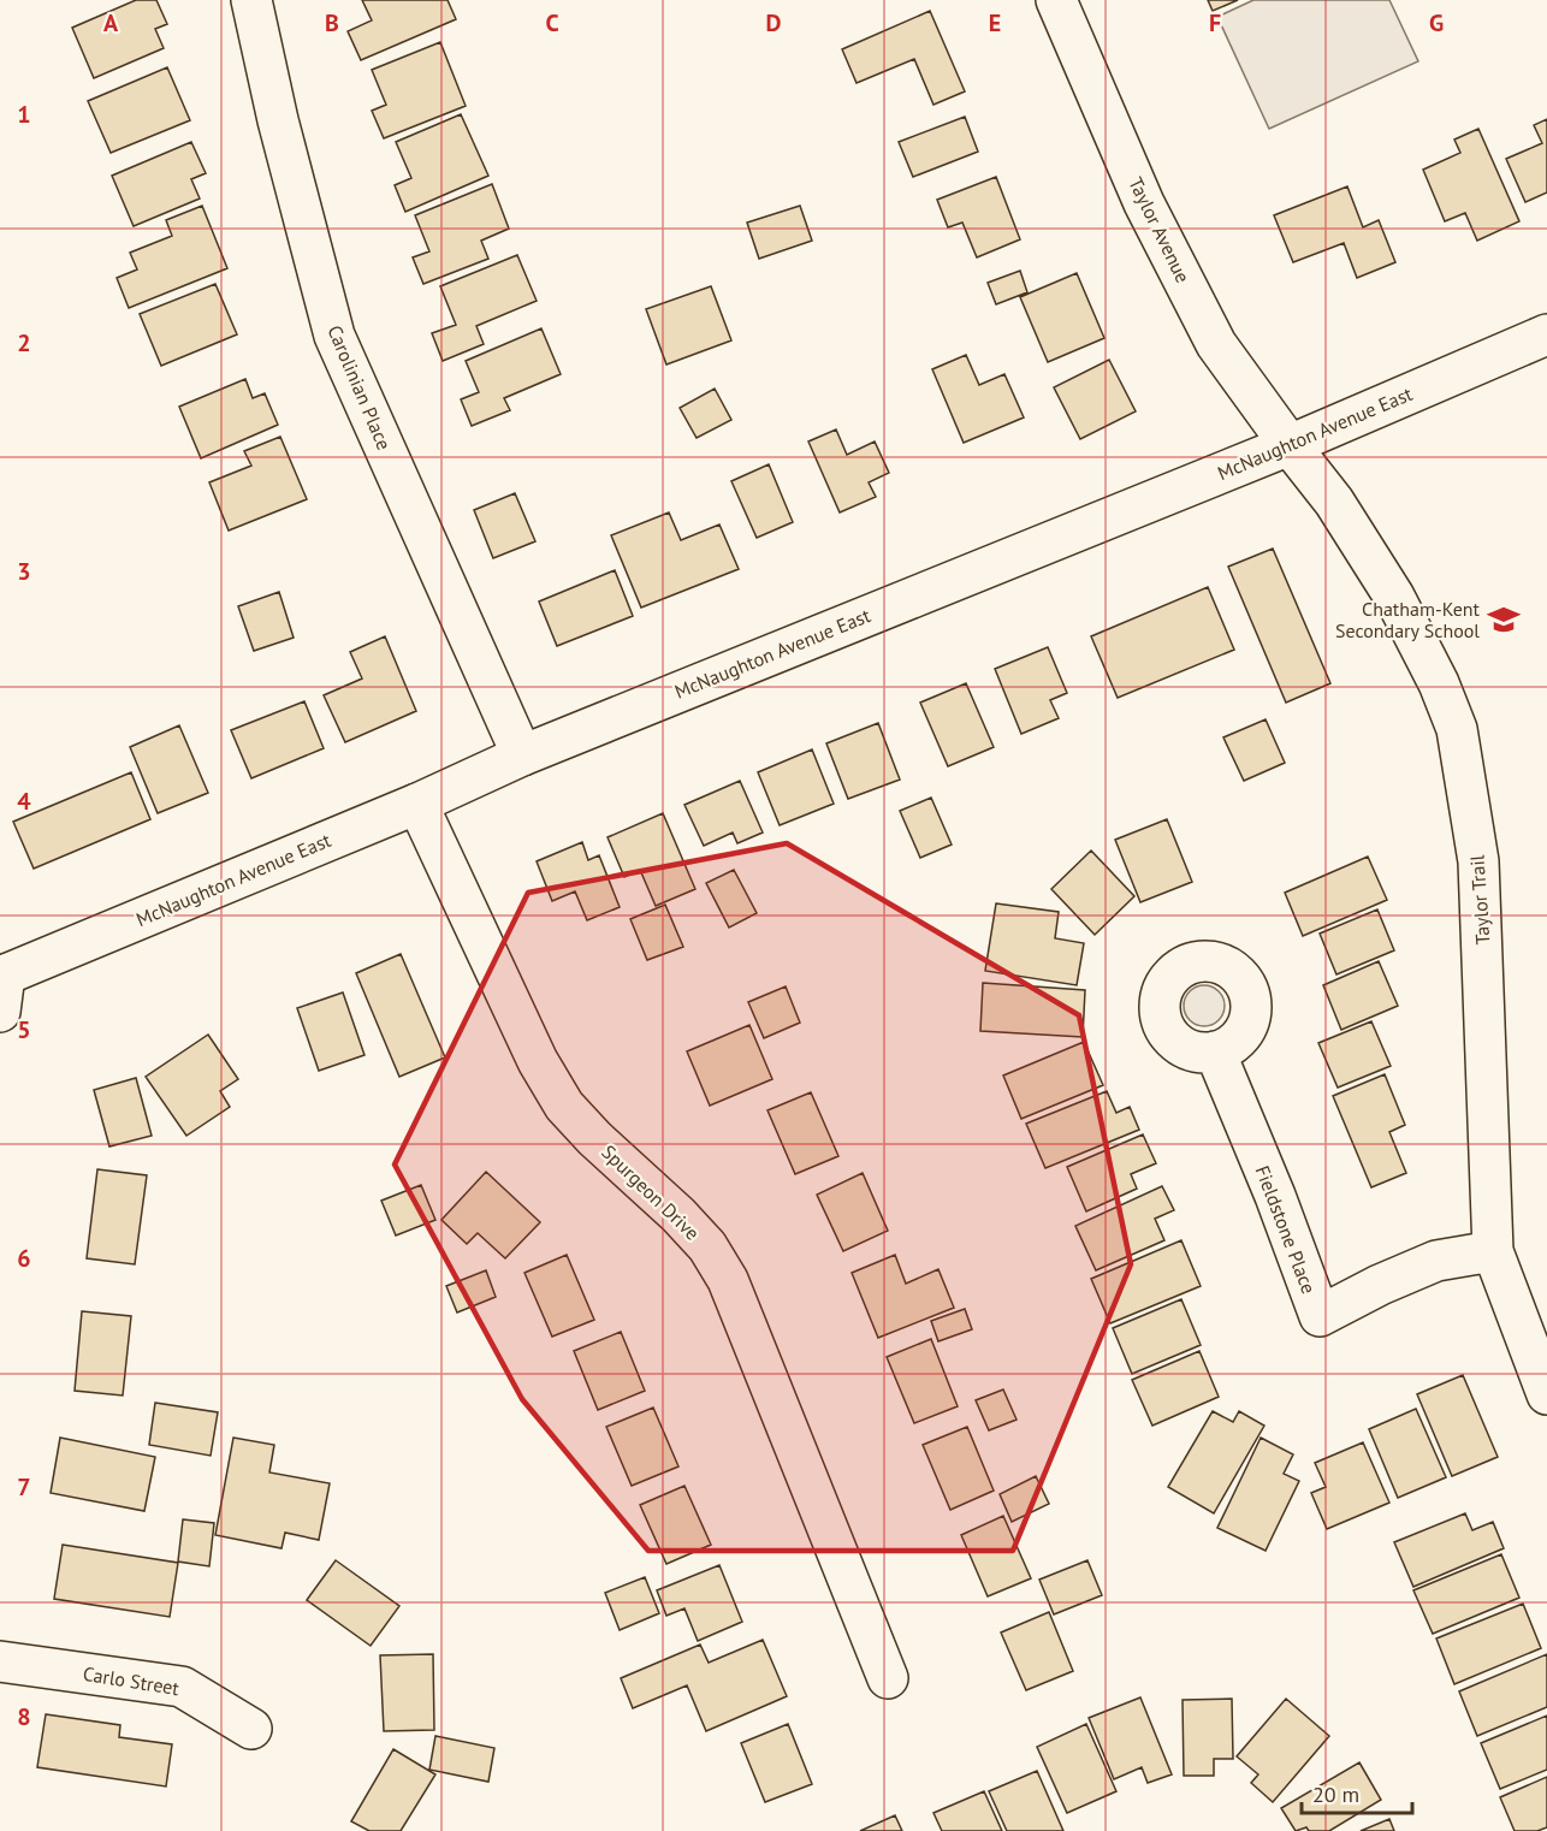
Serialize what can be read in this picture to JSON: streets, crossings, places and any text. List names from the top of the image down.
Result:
{
  "streets": {
    "street": [
      "Taylor Avenue",
      "Carolinian Place",
      "McNaughton Avenue East",
      "Taylor Trail",
      "Spurgeon Drive",
      "Fieldstone Place",
      "Carlo Street"
    ]
  },
  "crossings": [
    ["Taylor Avenue", "McNaughton Avenue East"],
    ["Taylor Avenue", "Taylor Trail"],
    ["Carolinian Place", "McNaughton Avenue East"],
    ["McNaughton Avenue East", "Taylor Trail"],
    ["McNaughton Avenue East", "Spurgeon Drive"],
    ["Taylor Trail", "Fieldstone Place"]
  ],
  "places": {
    "school or university": ["Chatham-Kent Secondary School"]
  },
  "scale_bar": "20 m",
  "grid": {
    "columns": [
      "A",
      "B",
      "C",
      "D",
      "E",
      "F",
      "G"
    ],
    "rows": [
      "1",
      "2",
      "3",
      "4",
      "5",
      "6",
      "7",
      "8"
    ]
  }
}
